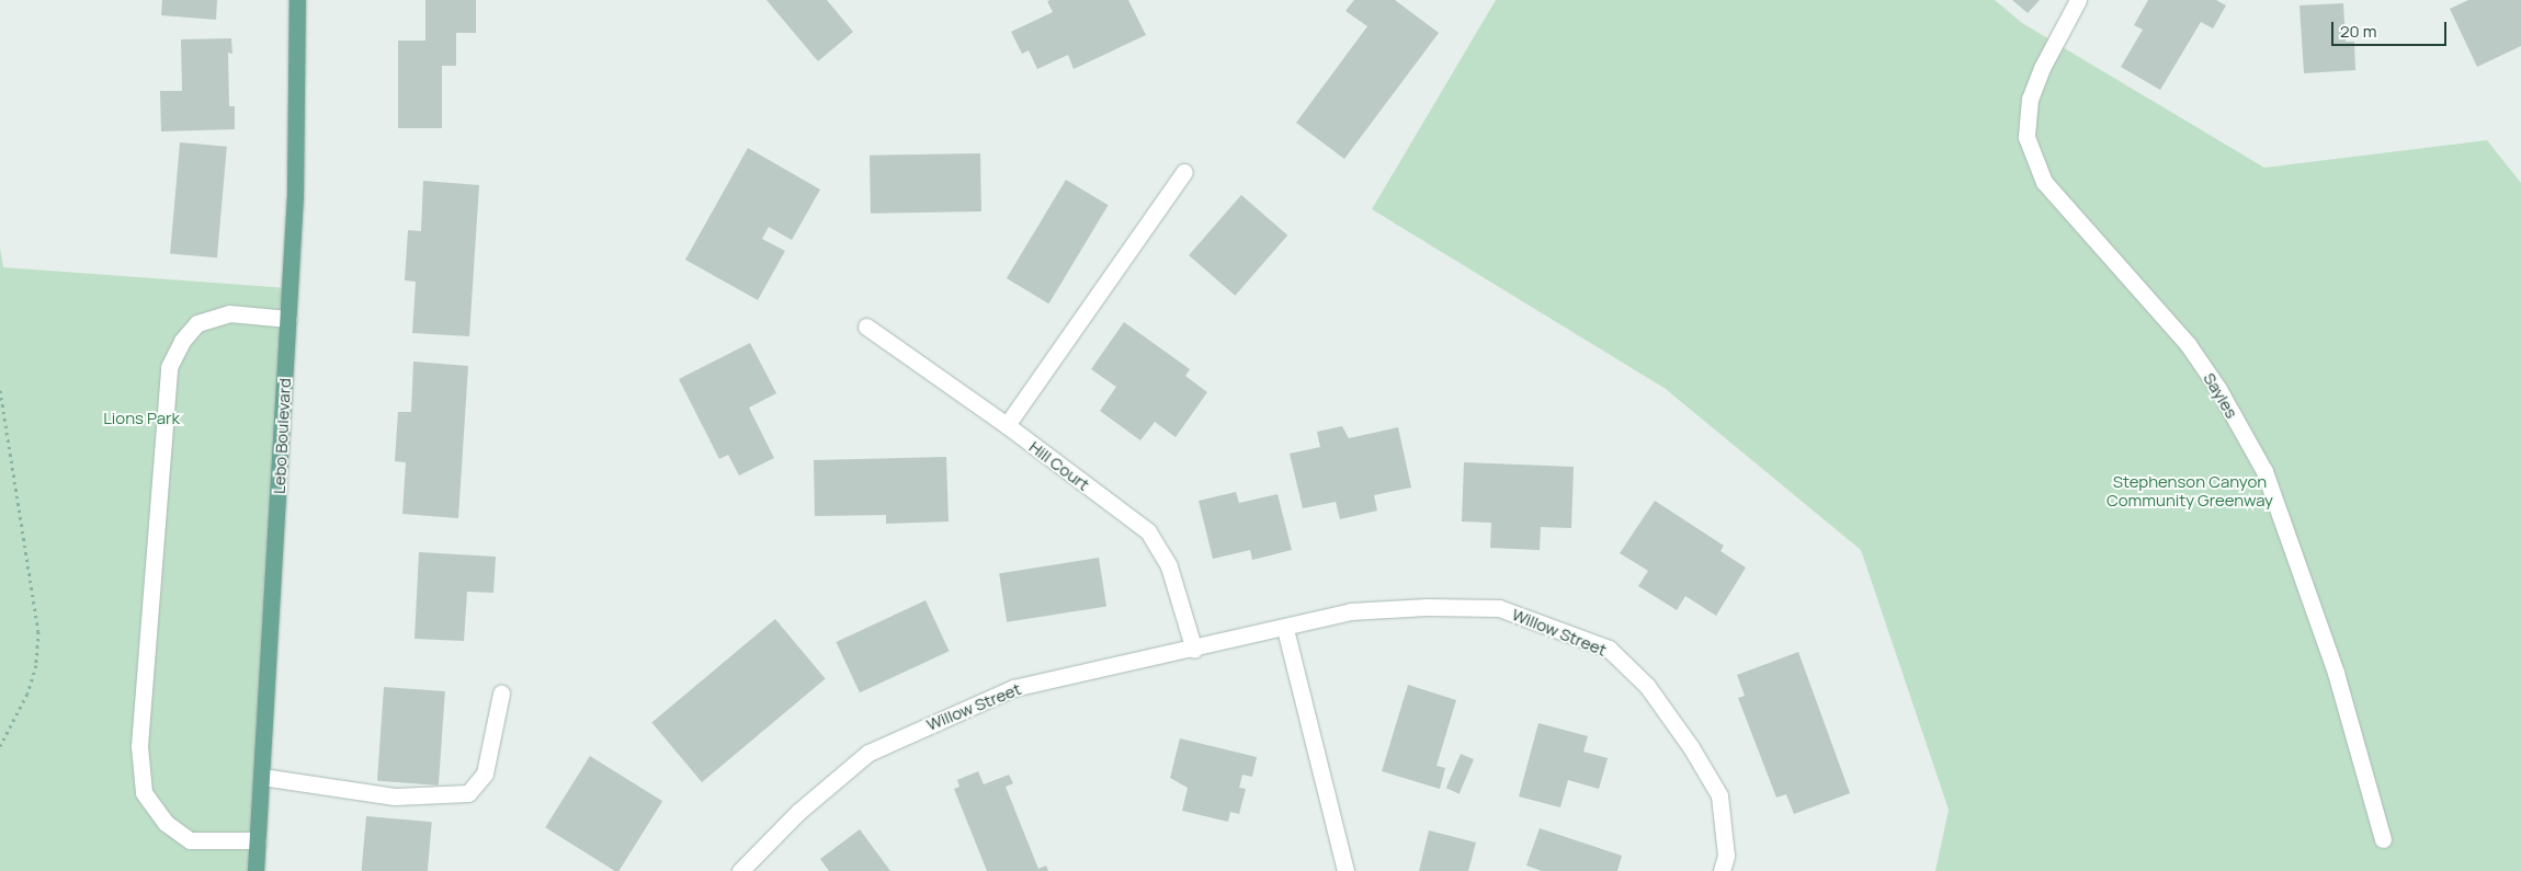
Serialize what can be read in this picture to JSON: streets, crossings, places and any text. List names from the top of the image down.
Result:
{
  "streets": {
    "main road": ["Lebo Boulevard"],
    "street": ["Sayles", "Hill Court", "Willow Street"]
  },
  "crossings": [
    ["Hill Court", "Willow Street"]
  ],
  "parks": ["Lions Park", "Stephenson Canyon Community Greenway"],
  "scale_bar": "20 m"
}
